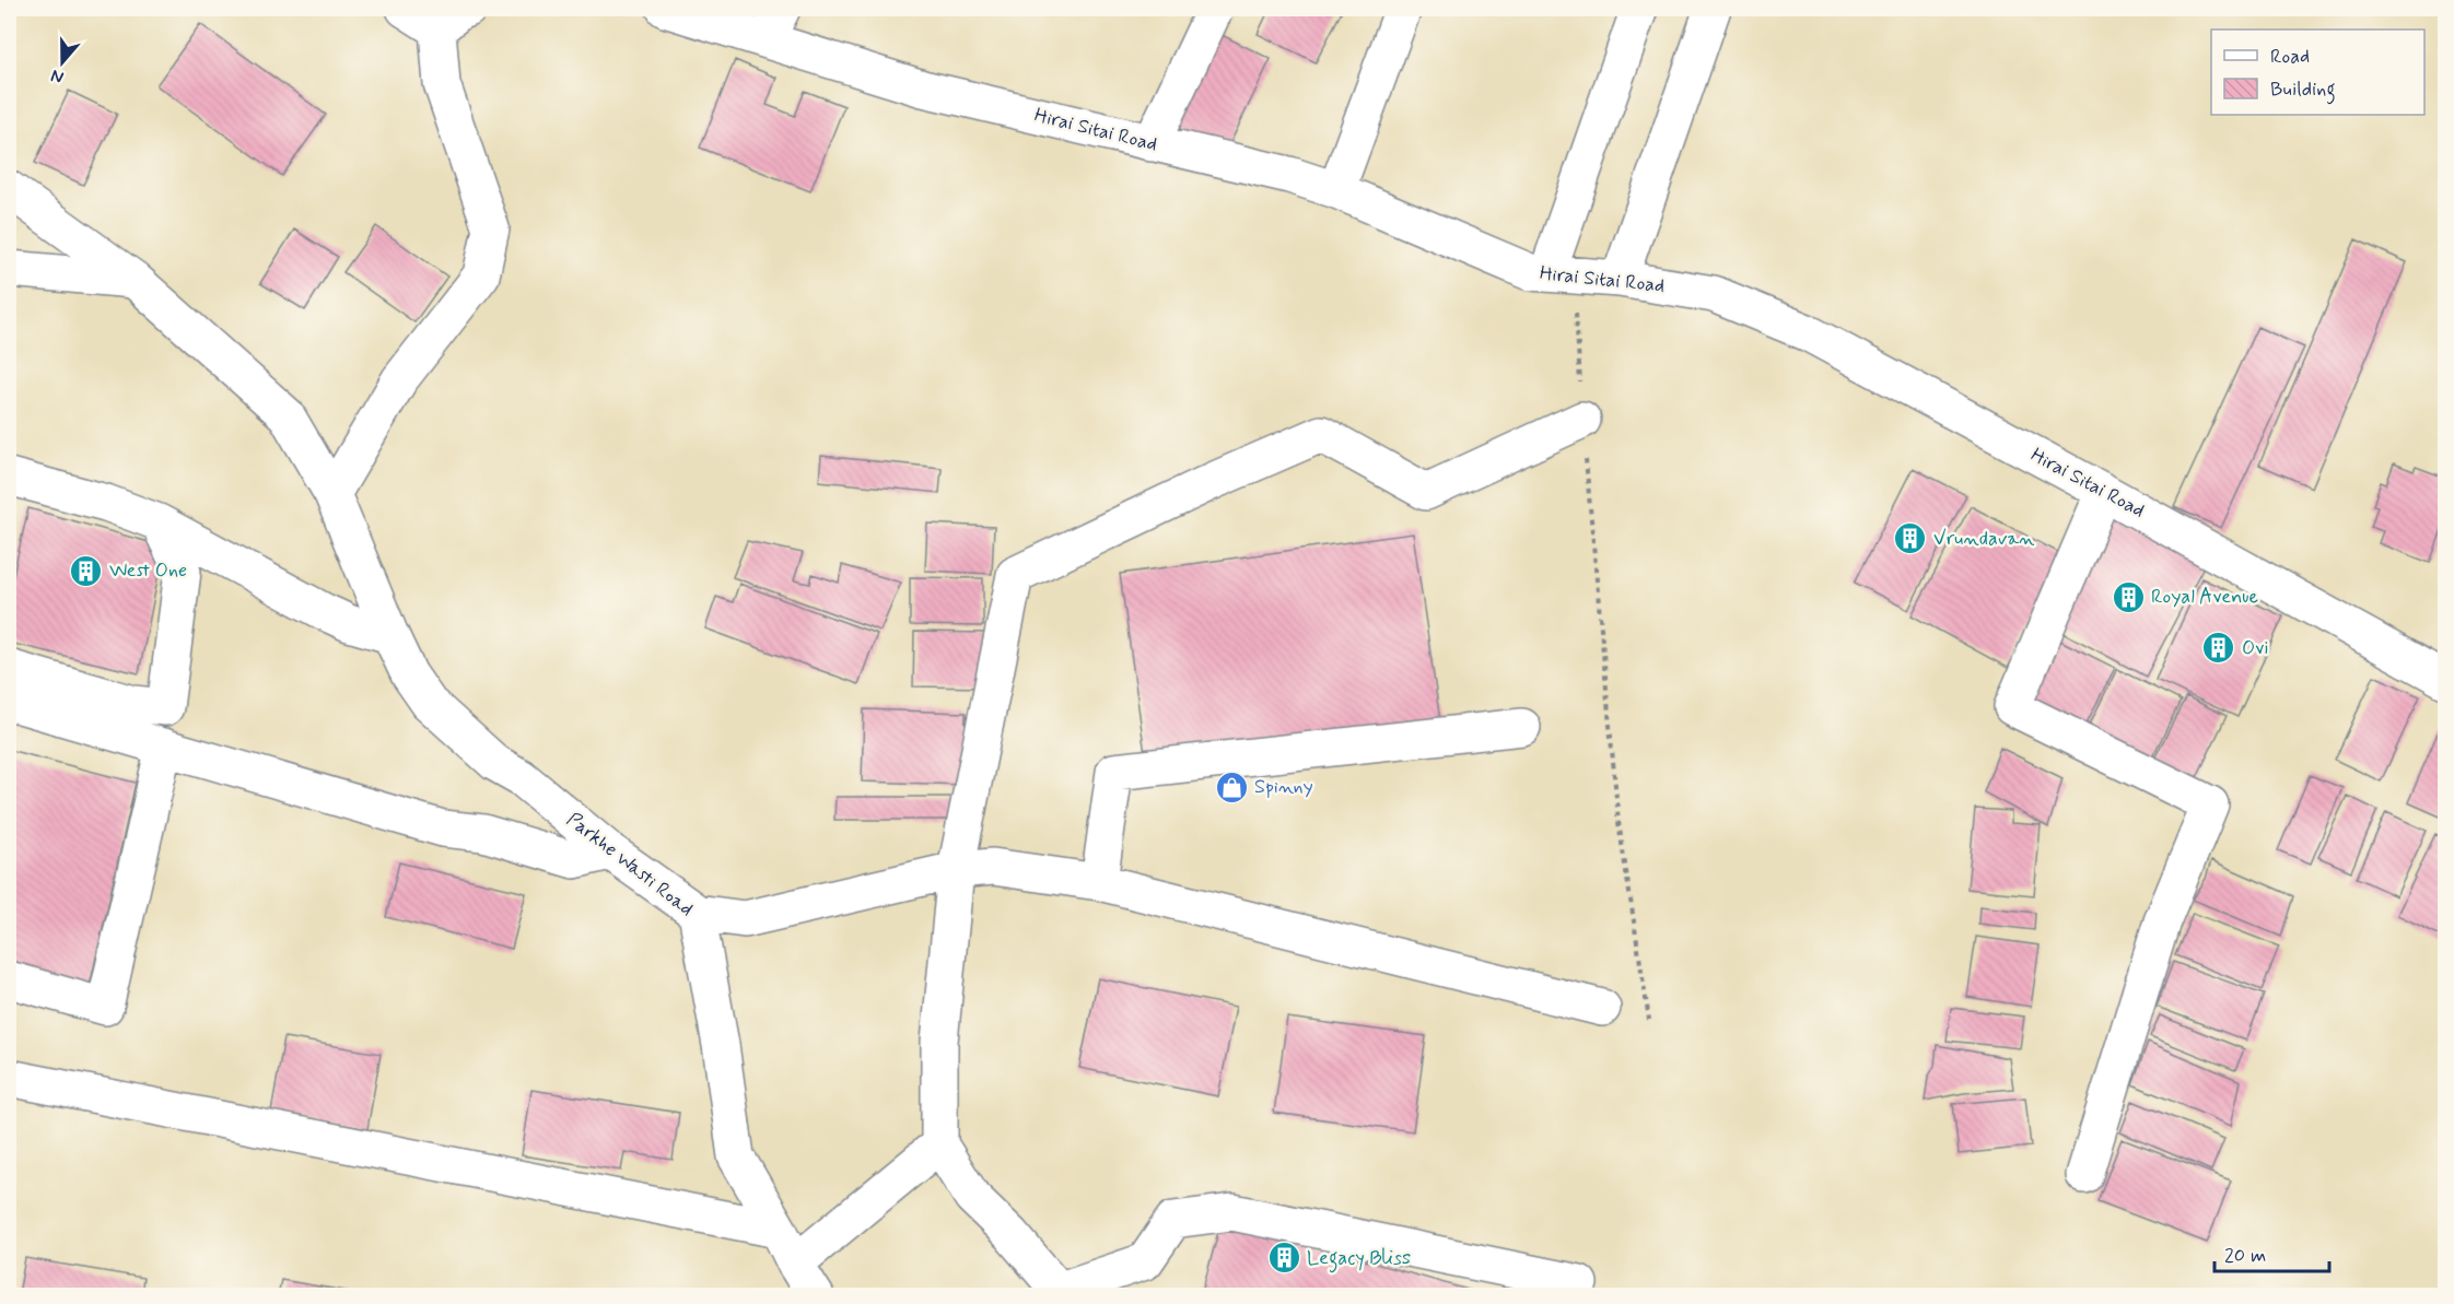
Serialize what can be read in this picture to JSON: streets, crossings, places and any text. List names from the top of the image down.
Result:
{
  "streets": {
    "street": ["Hirai Sitai Road", "Parkhe Wasti Road"]
  },
  "places": {
    "building": [
      "Vrundavan",
      "West One",
      "Royal Avenue",
      "Ovi",
      "Legacy Bliss"
    ],
    "shop": ["Spinny"]
  },
  "legend": ["Road", "Building"],
  "scale_bar": "20 m",
  "north": "bottom"
}
